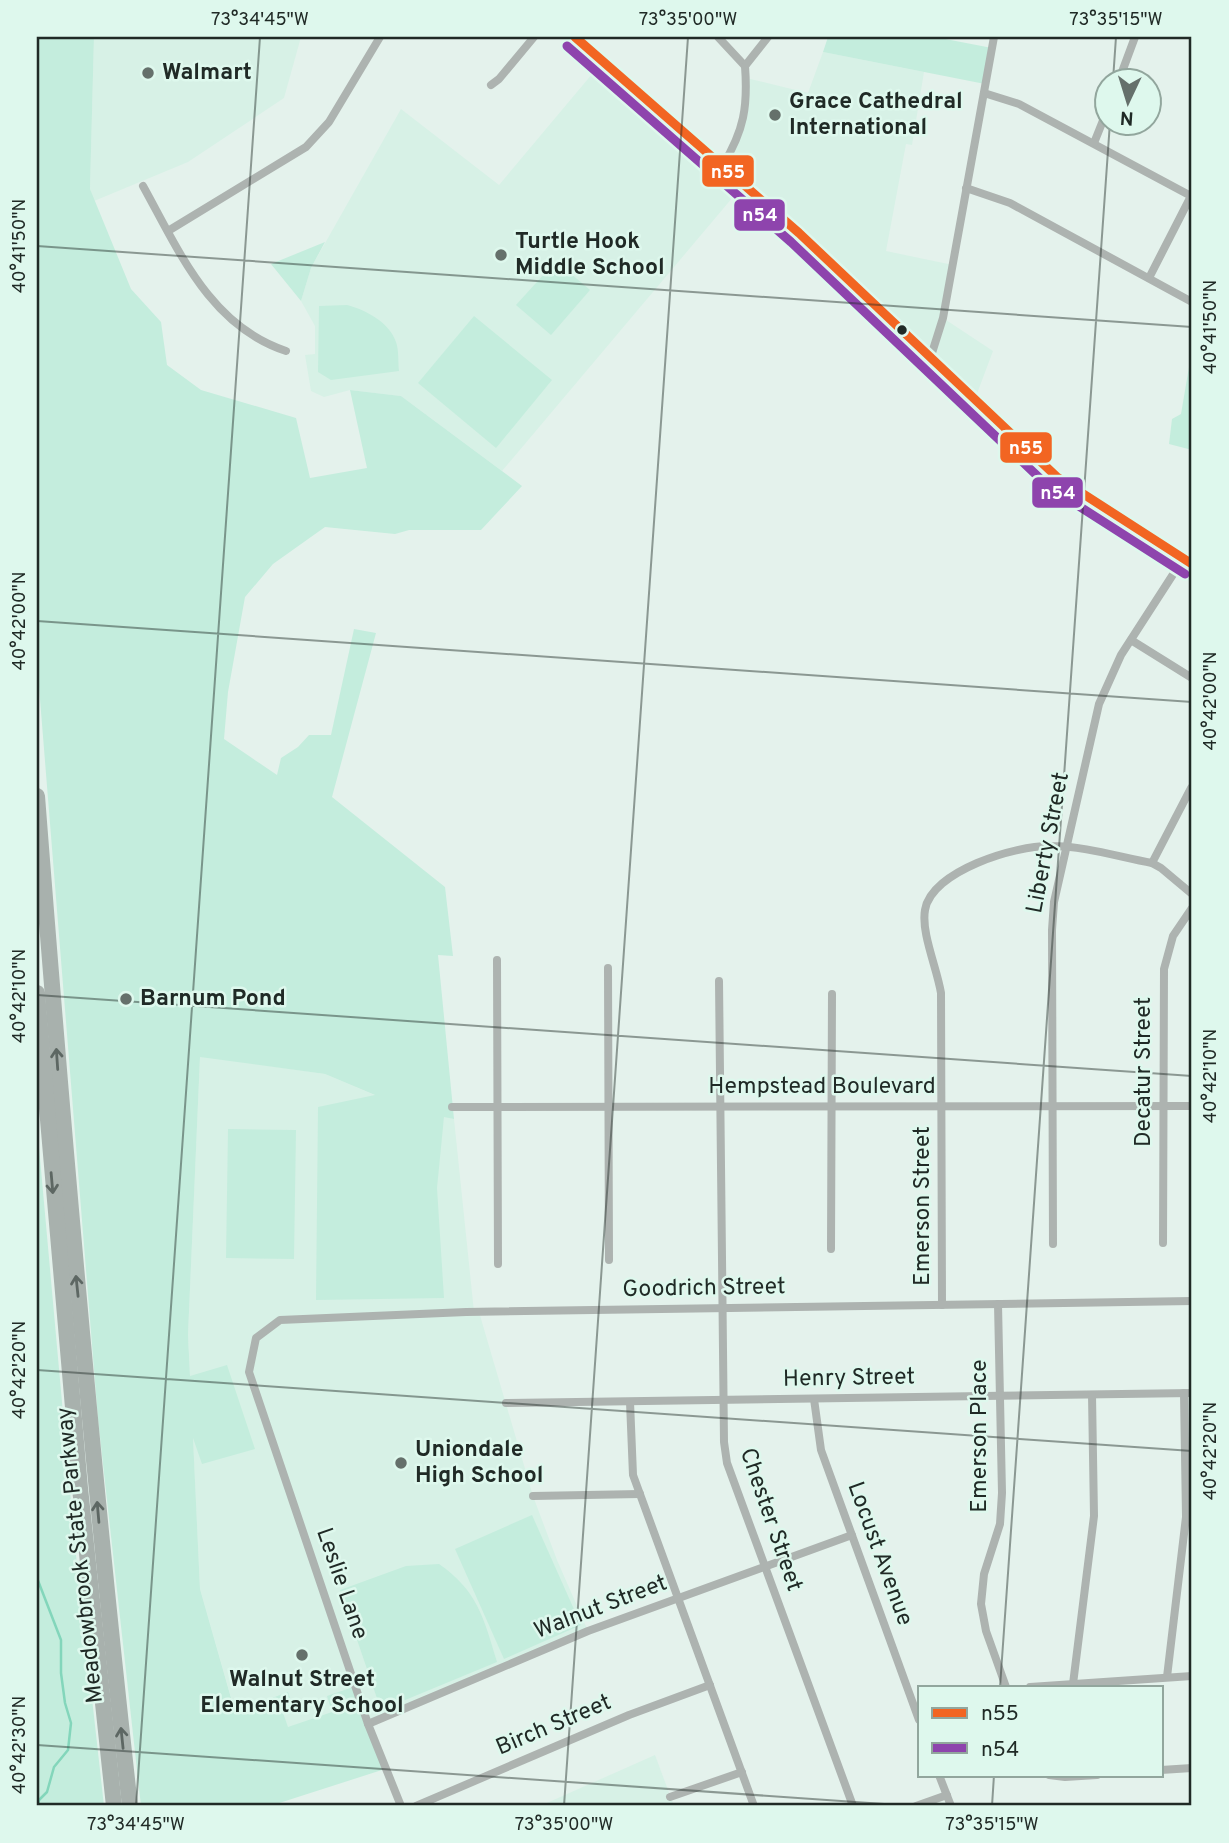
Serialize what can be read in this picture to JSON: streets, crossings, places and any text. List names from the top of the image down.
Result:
{
  "streets": {
    "highway": ["Meadowbrook State Parkway"],
    "street": [
      "Liberty Street",
      "Decatur Street",
      "Hempstead Boulevard",
      "Emerson Street",
      "Goodrich Street",
      "Henry Street",
      "Emerson Place",
      "Chester Street",
      "Locust Avenue",
      "Leslie Lane",
      "Walnut Street",
      "Birch Street"
    ]
  },
  "crossings": [
    ["Liberty Street", "Hempstead Boulevard"],
    ["Liberty Street", "Emerson Street"],
    ["Decatur Street", "Hempstead Boulevard"],
    ["Hempstead Boulevard", "Emerson Street"],
    ["Hempstead Boulevard", "Chester Street"],
    ["Emerson Street", "Goodrich Street"],
    ["Goodrich Street", "Emerson Place"],
    ["Goodrich Street", "Chester Street"],
    ["Goodrich Street", "Leslie Lane"],
    ["Henry Street", "Emerson Place"],
    ["Henry Street", "Chester Street"],
    ["Henry Street", "Locust Avenue"],
    ["Chester Street", "Walnut Street"],
    ["Locust Avenue", "Walnut Street"],
    ["Leslie Lane", "Walnut Street"]
  ],
  "places": [
    "Walmart",
    "Grace Cathedral International",
    "Turtle Hook Middle School",
    "Barnum Pond",
    "Uniondale High School",
    "Walnut Street Elementary School"
  ],
  "lines": ["transit line n55", "transit line n54"],
  "legend": ["n55", "n54"],
  "north": "bottom",
  "coordinates": [
    "73°34'45\"W",
    "73°35'00\"W",
    "73°35'15\"W",
    "40°41'50\"N",
    "40°42'00\"N",
    "40°42'10\"N",
    "40°42'20\"N",
    "40°42'30\"N"
  ]
}
